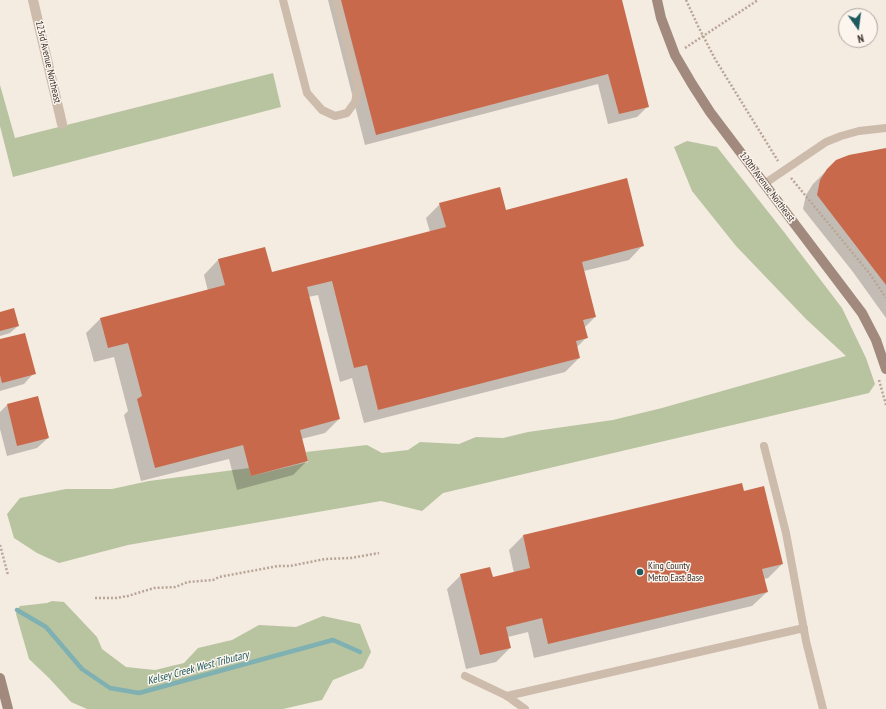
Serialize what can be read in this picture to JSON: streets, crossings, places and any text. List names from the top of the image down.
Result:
{
  "streets": {
    "street": ["123rd Avenue Northeast", "120th Avenue Northeast"]
  },
  "water": ["Kelsey Creek West Tributary"],
  "places": ["King County Metro East Base"],
  "north": "bottom"
}
